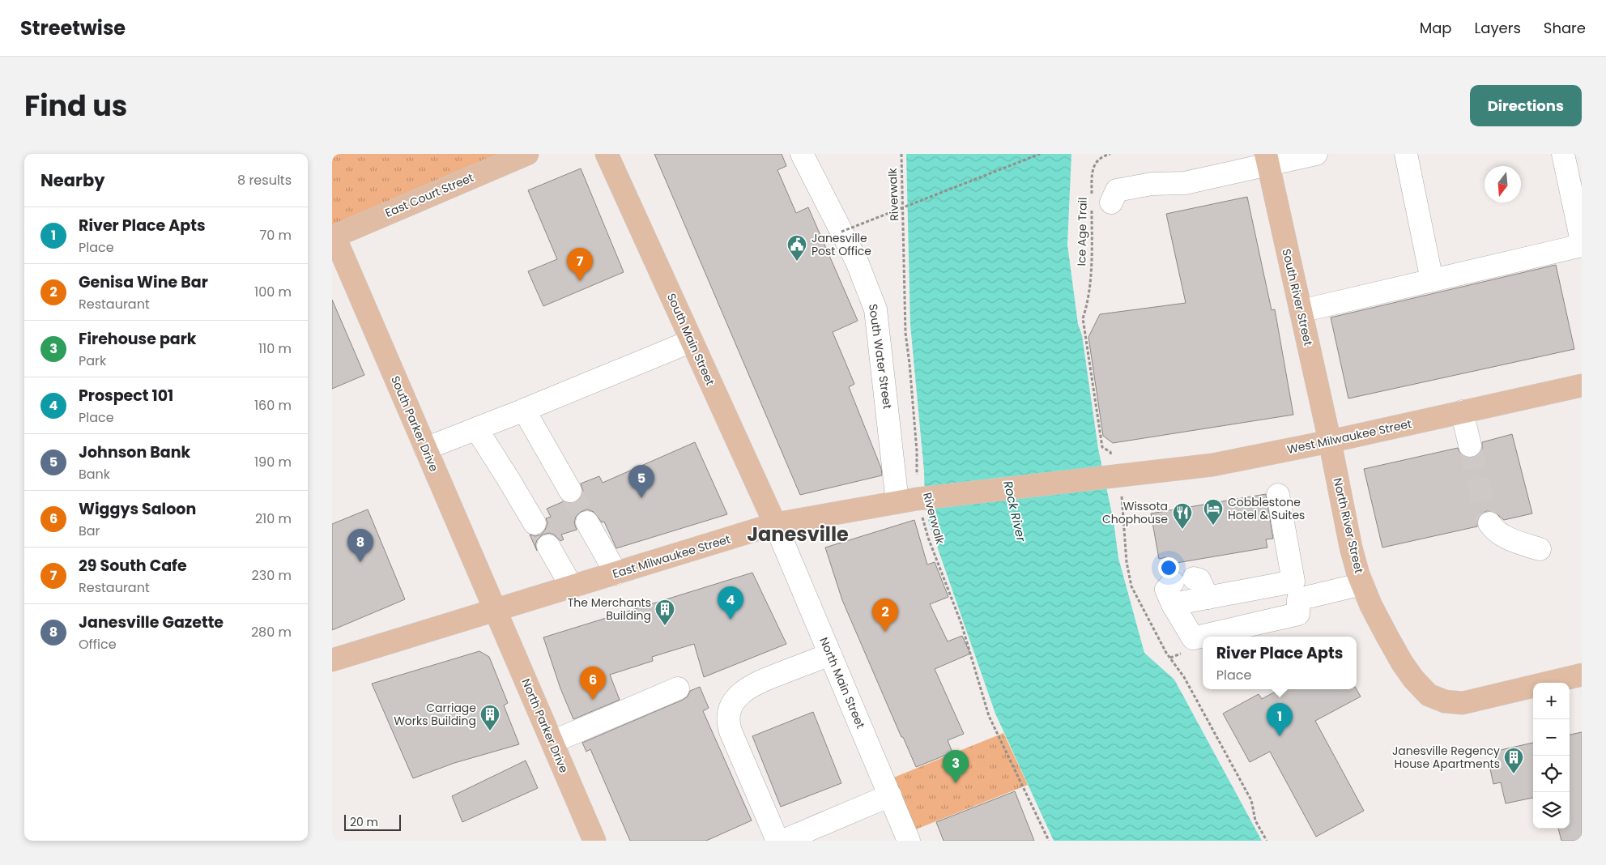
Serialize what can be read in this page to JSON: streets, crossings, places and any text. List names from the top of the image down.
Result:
{
  "streets": {
    "main road": [
      "East Court Street",
      "South River Street",
      "South Main Street",
      "South Parker Drive",
      "West Milwaukee Street",
      "North River Street",
      "East Milwaukee Street",
      "North Parker Drive"
    ],
    "street": ["South Water Street", "North Main Street"],
    "path": ["Riverwalk", "Ice Age Trail"]
  },
  "crossings": [
    ["Riverwalk", "South Water Street"],
    ["Riverwalk", "East Milwaukee Street"],
    ["East Court Street", "South Parker Drive"],
    ["South River Street", "West Milwaukee Street"],
    ["South River Street", "North River Street"],
    ["South Main Street", "East Milwaukee Street"],
    ["South Main Street", "North Main Street"],
    ["South Water Street", "East Milwaukee Street"],
    ["South Parker Drive", "East Milwaukee Street"],
    ["South Parker Drive", "North Parker Drive"],
    ["West Milwaukee Street", "North River Street"],
    ["West Milwaukee Street", "East Milwaukee Street"],
    ["East Milwaukee Street", "North Main Street"],
    ["East Milwaukee Street", "North Parker Drive"]
  ],
  "districts": ["Janesville"],
  "water": ["Rock River"],
  "places": {
    "public building": ["Janesville Post Office"],
    "hotel": ["Cobblestone Hotel & Suites"],
    "restaurant": ["Wissota Chophouse"],
    "building": ["The Merchants Building", "Carriage Works Building", "Janesville Regency House Apartments"]
  },
  "scale_bar": "20 m",
  "north": "bottom",
  "page": {
    "header": "Streetwise",
    "nav": ["Map", "Layers", "Share"],
    "title": "Find us",
    "buttons": "Directions",
    "heading": ["Nearby", "8 results"],
    "list": [
      {
        "mark": "1",
        "name": "River Place Apts",
        "note": "Place",
        "value": "70 m"
      },
      {
        "mark": "2",
        "name": "Genisa Wine Bar",
        "note": "Restaurant",
        "value": "100 m"
      },
      {
        "mark": "3",
        "name": "Firehouse park",
        "note": "Park",
        "value": "110 m"
      },
      {
        "mark": "4",
        "name": "Prospect 101",
        "note": "Place",
        "value": "160 m"
      },
      {
        "mark": "5",
        "name": "Johnson Bank",
        "note": "Bank",
        "value": "190 m"
      },
      {
        "mark": "6",
        "name": "Wiggys Saloon",
        "note": "Bar",
        "value": "210 m"
      },
      {
        "mark": "7",
        "name": "29 South Cafe",
        "note": "Restaurant",
        "value": "230 m"
      },
      {
        "mark": "8",
        "name": "Janesville Gazette",
        "note": "Office",
        "value": "280 m"
      }
    ],
    "pins": [
      "7",
      "5",
      "8",
      "4",
      "2",
      "6",
      "1",
      "3"
    ],
    "popup": ["River Place Apts", "Place"],
    "map_buttons": ["+", "−"],
    "scale": "20 m"
  }
}
